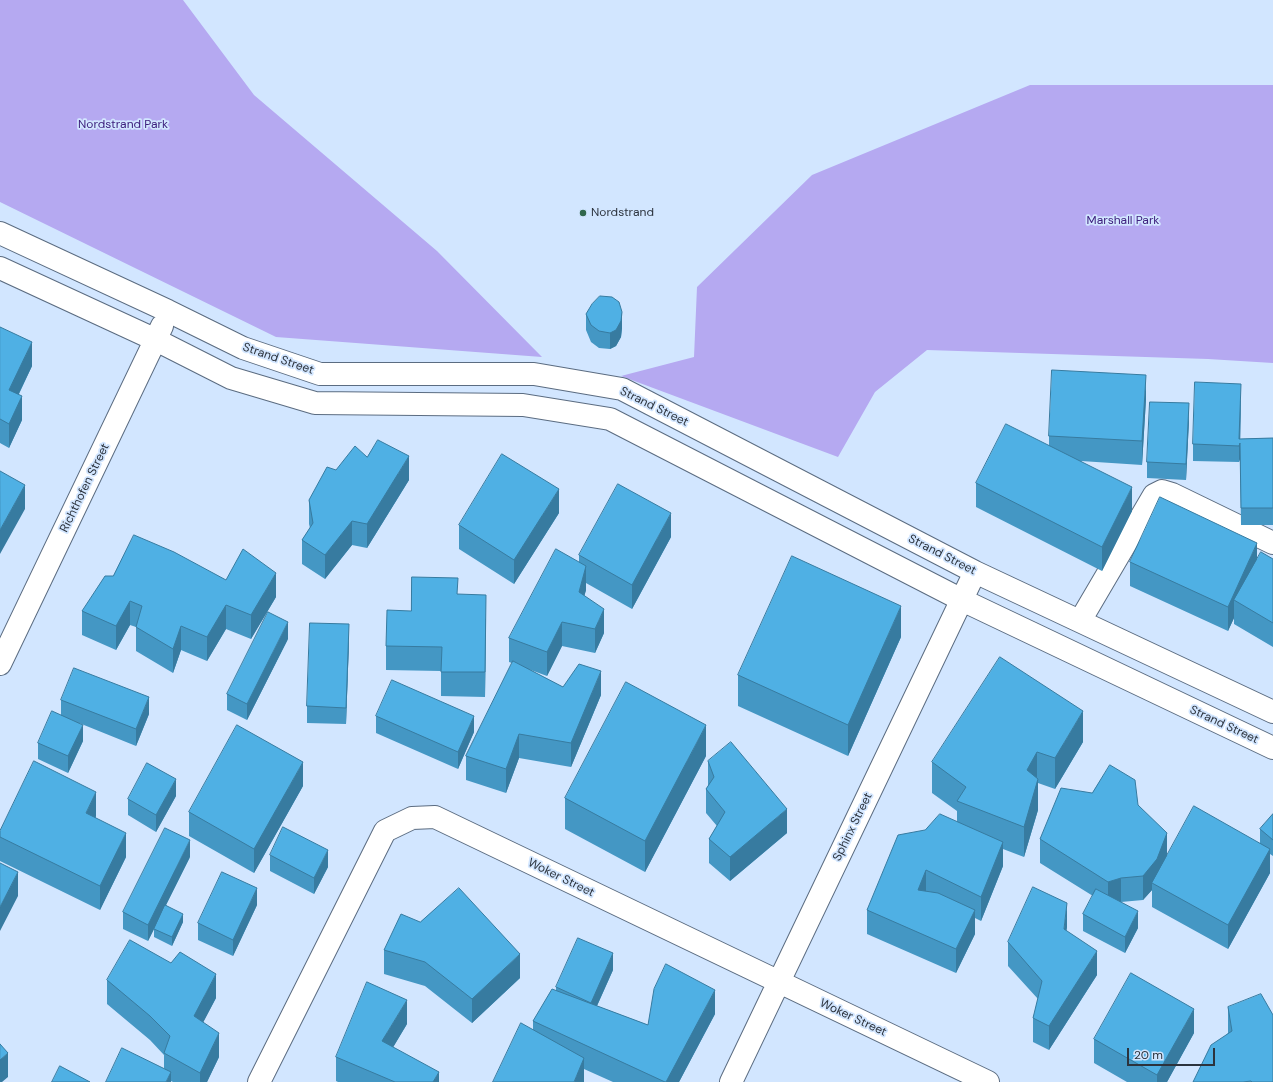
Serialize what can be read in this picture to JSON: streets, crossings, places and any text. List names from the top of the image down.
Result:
{
  "streets": {
    "street": [
      "Strand Street",
      "Richthofen Street",
      "Sphinx Street",
      "Woker Street"
    ]
  },
  "crossings": [
    ["Strand Street", "Richthofen Street"],
    ["Strand Street", "Sphinx Street"],
    ["Sphinx Street", "Woker Street"]
  ],
  "parks": ["Nordstrand Park", "Marshall Park"],
  "places": ["Nordstrand"],
  "scale_bar": "20 m"
}
